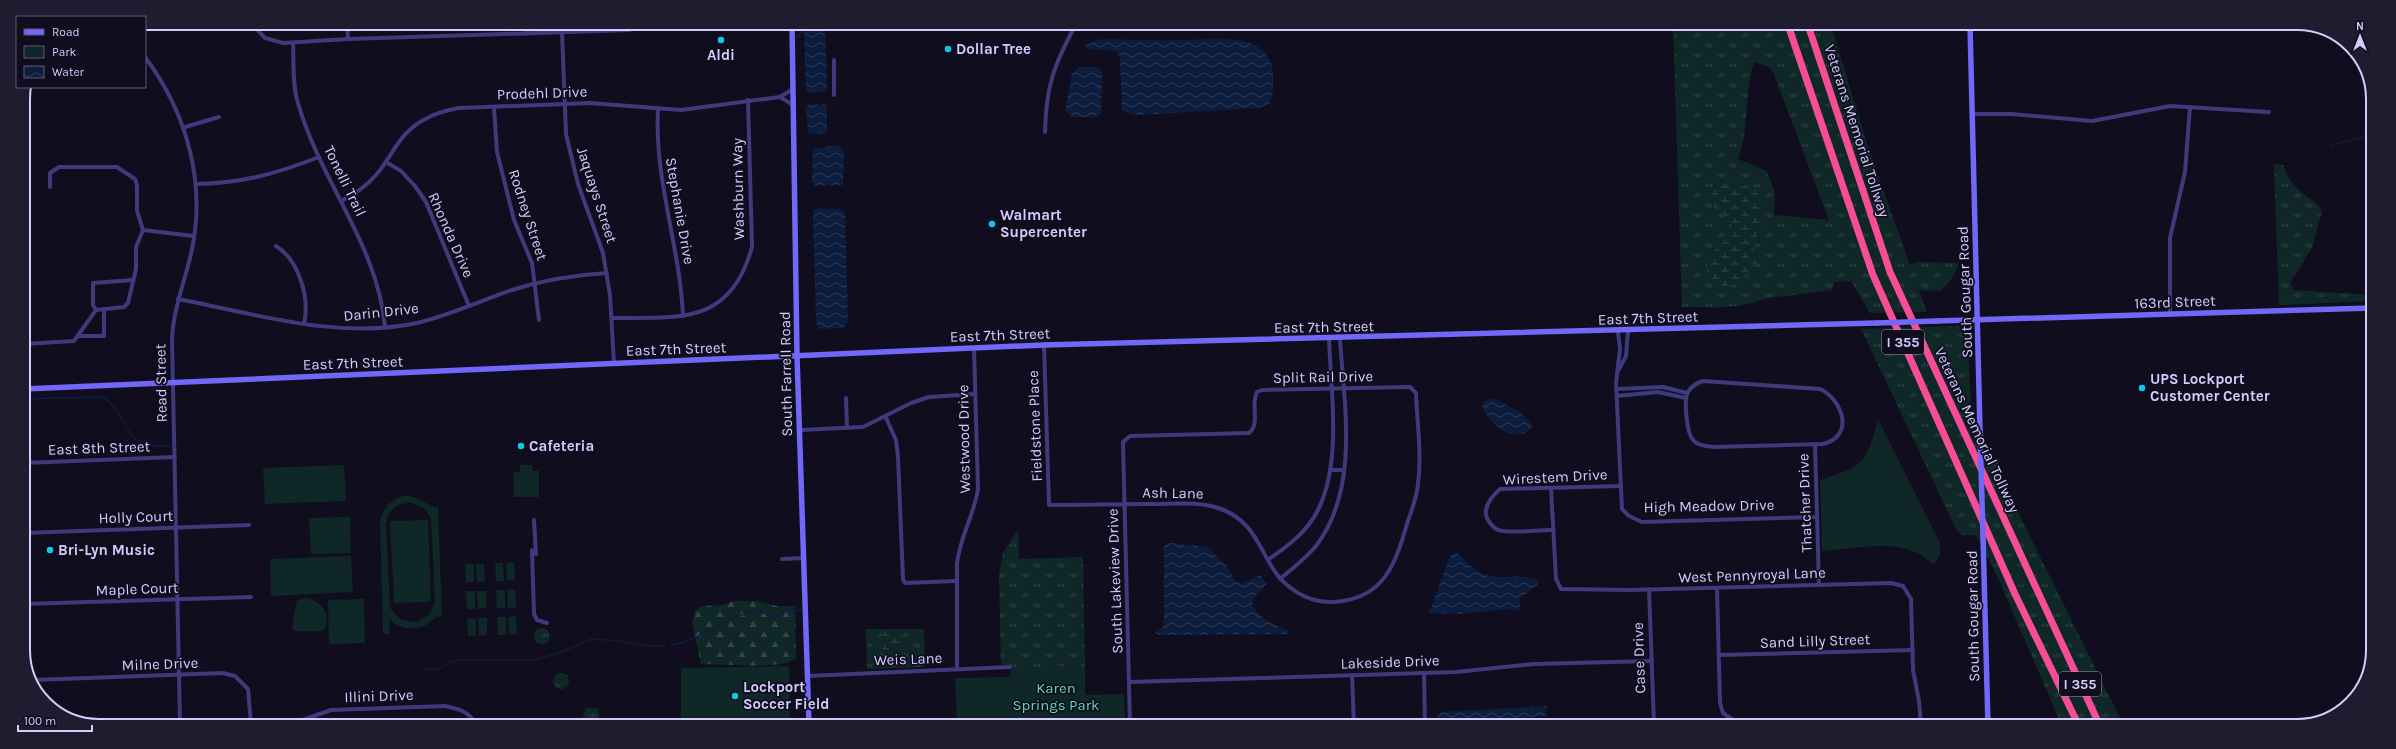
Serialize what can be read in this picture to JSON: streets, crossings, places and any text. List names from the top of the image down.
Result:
{
  "streets": {
    "highway": ["Veterans Memorial Tollway", "I 355"],
    "street": [
      "Prodehl Drive",
      "Tonelli Trail",
      "Washburn Way",
      "Jaquays Street",
      "Stephanie Drive",
      "Rodney Street",
      "Rhonda Drive",
      "South Gougar Road",
      "163rd Street",
      "Darin Drive",
      "East 7th Street",
      "South Farrell Road",
      "Split Rail Drive",
      "Read Street",
      "Fieldstone Place",
      "Westwood Drive",
      "East 8th Street",
      "Wirestem Drive",
      "Ash Lane",
      "Thatcher Drive",
      "High Meadow Drive",
      "Holly Court",
      "West Pennyroyal Lane",
      "South Lakeview Drive",
      "Maple Court",
      "Sand Lilly Street",
      "Case Drive",
      "Weis Lane",
      "Lakeside Drive",
      "Milne Drive",
      "Illini Drive"
    ]
  },
  "crossings": [
    ["Prodehl Drive", "Tonelli Trail"],
    ["Prodehl Drive", "Washburn Way"],
    ["Prodehl Drive", "Jaquays Street"],
    ["Prodehl Drive", "Stephanie Drive"],
    ["Prodehl Drive", "Rodney Street"],
    ["Prodehl Drive", "Rhonda Drive"],
    ["Prodehl Drive", "South Farrell Road"],
    ["Tonelli Trail", "Darin Drive"],
    ["Washburn Way", "Jaquays Street"],
    ["Washburn Way", "Stephanie Drive"],
    ["Jaquays Street", "Darin Drive"],
    ["Jaquays Street", "East 7th Street"],
    ["Rodney Street", "Darin Drive"],
    ["Rhonda Drive", "Darin Drive"],
    ["South Gougar Road", "163rd Street"],
    ["South Gougar Road", "East 7th Street"],
    ["163rd Street", "East 7th Street"],
    ["Darin Drive", "Read Street"],
    ["East 7th Street", "South Farrell Road"],
    ["East 7th Street", "Read Street"],
    ["East 7th Street", "Fieldstone Place"],
    ["East 7th Street", "Westwood Drive"],
    ["East 7th Street", "High Meadow Drive"],
    ["South Farrell Road", "Weis Lane"],
    ["Split Rail Drive", "Ash Lane"],
    ["Split Rail Drive", "South Lakeview Drive"],
    ["Read Street", "East 8th Street"],
    ["Read Street", "Holly Court"],
    ["Read Street", "Maple Court"],
    ["Read Street", "Milne Drive"],
    ["Fieldstone Place", "Ash Lane"],
    ["Westwood Drive", "Weis Lane"],
    ["Wirestem Drive", "High Meadow Drive"],
    ["Wirestem Drive", "West Pennyroyal Lane"],
    ["Ash Lane", "South Lakeview Drive"],
    ["Thatcher Drive", "High Meadow Drive"],
    ["Thatcher Drive", "West Pennyroyal Lane"],
    ["West Pennyroyal Lane", "Sand Lilly Street"],
    ["West Pennyroyal Lane", "Case Drive"],
    ["South Lakeview Drive", "Lakeside Drive"],
    ["Case Drive", "Lakeside Drive"]
  ],
  "parks": ["Karen Springs Park"],
  "places": [
    "Aldi",
    "Dollar Tree",
    "Walmart Supercenter",
    "UPS Lockport Customer Center",
    "Cafeteria",
    "Bri-Lyn Music",
    "Lockport Soccer Field"
  ],
  "legend": ["Road", "Park", "Water"],
  "scale_bar": "100 m",
  "north": "top"
}
